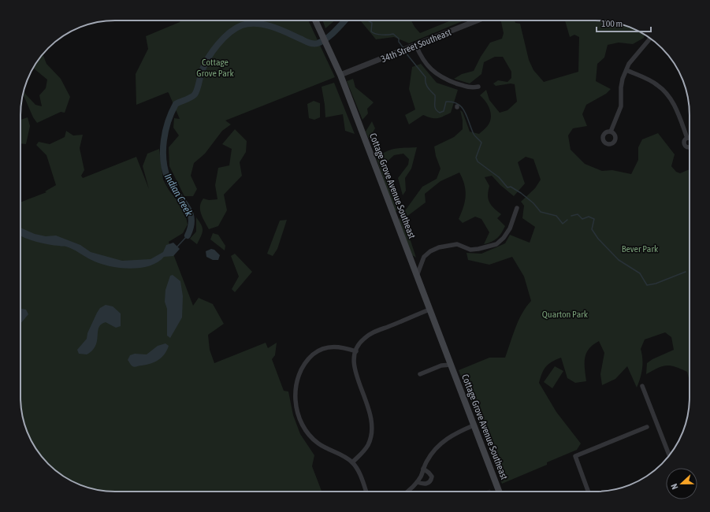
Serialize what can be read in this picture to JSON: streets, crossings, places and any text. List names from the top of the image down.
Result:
{
  "streets": {
    "main road": ["Cottage Grove Avenue Southeast"],
    "street": ["34th Street Southeast"]
  },
  "crossings": [
    ["34th Street Southeast", "Cottage Grove Avenue Southeast"]
  ],
  "water": ["Indian Creek"],
  "parks": ["Cottage Grove Park", "Bever Park", "Quarton Park"],
  "scale_bar": "100 m",
  "north": "left"
}
